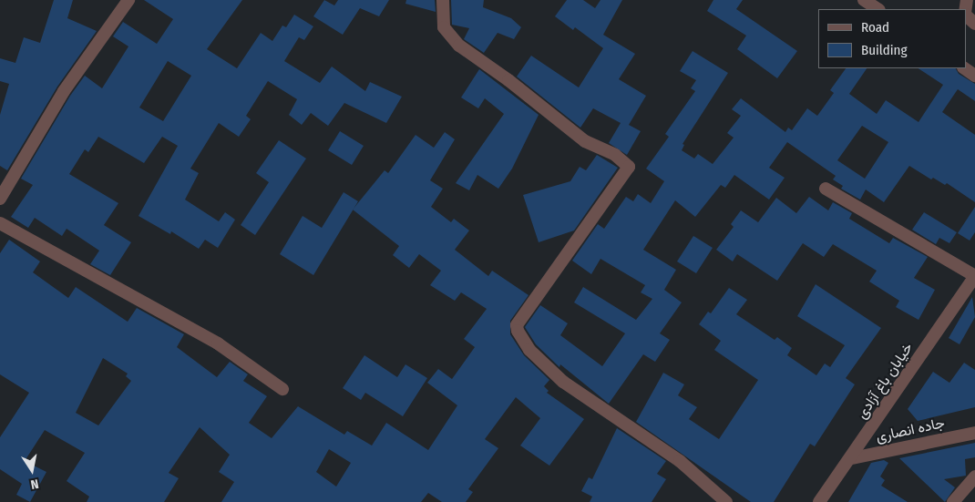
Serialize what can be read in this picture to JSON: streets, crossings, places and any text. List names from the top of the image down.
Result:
{
  "streets": {
    "street": ["خیابان باغ آزادی", "جاده انصاری"]
  },
  "crossings": [
    ["خیابان باغ آزادی", "جاده انصاری"]
  ],
  "legend": ["Road", "Building"],
  "north": "bottom"
}
